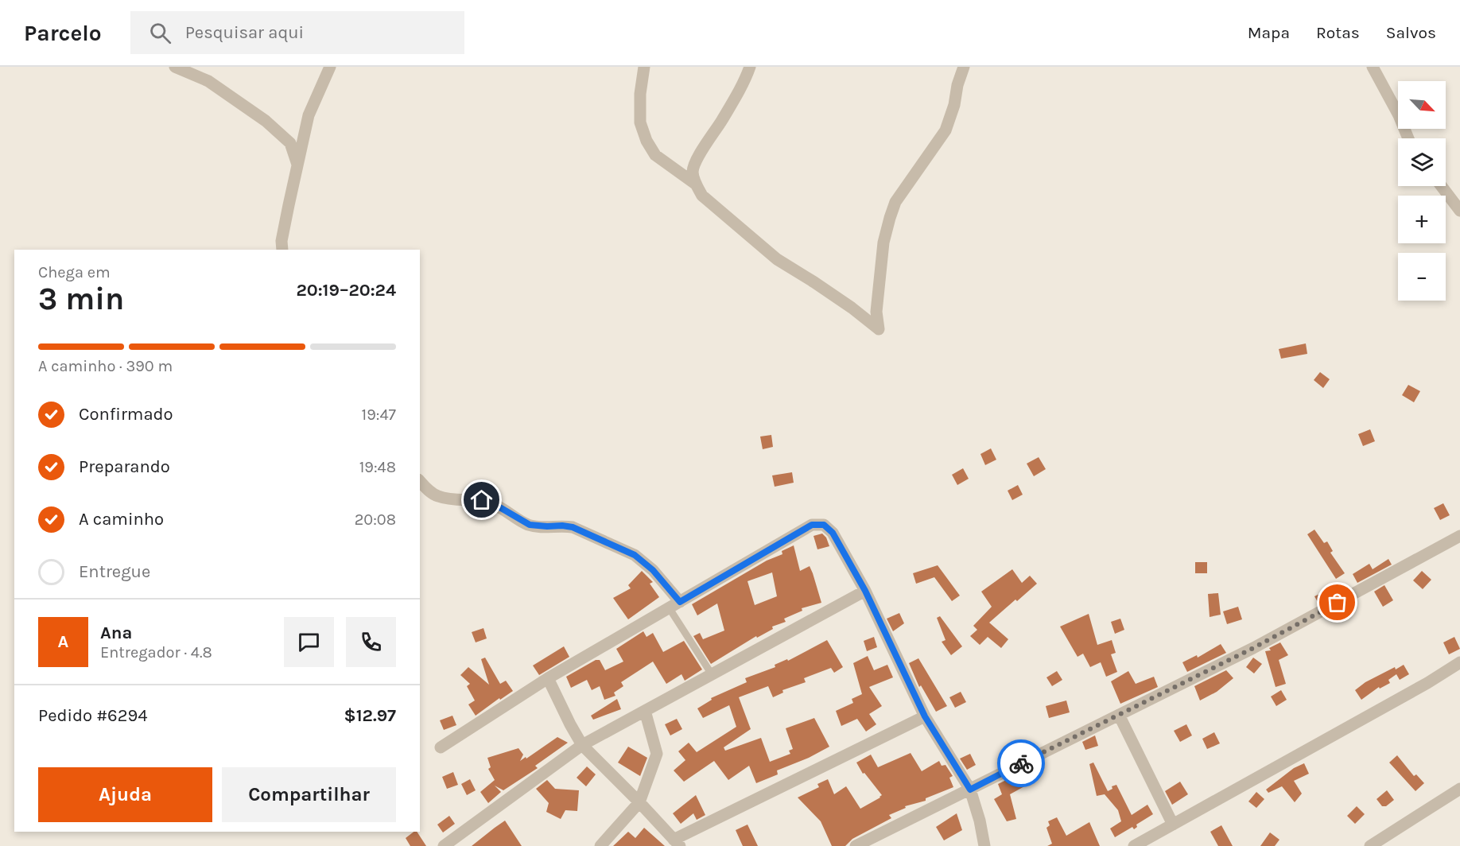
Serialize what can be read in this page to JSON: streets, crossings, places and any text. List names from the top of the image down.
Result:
{
  "north": "bottom right",
  "page": {
    "header": "Parcelo",
    "search": "Pesquisar aqui",
    "nav": ["Mapa", "Rotas", "Salvos"],
    "map_buttons": ["+", "−"],
    "heading": ["3 min", "Chega em", "20:19–20:24"],
    "panel": [
      "Ana",
      "Entregador · 4.8",
      "Pedido #6294",
      "$12.97"
    ],
    "bar": "A caminho · 390 m",
    "list": [
      ["Confirmado", "19:47"],
      ["Preparando", "19:48"],
      ["A caminho", "20:08"],
      "Entregue"
    ],
    "round": "A",
    "buttons": ["Ajuda", "Compartilhar"]
  }
}
